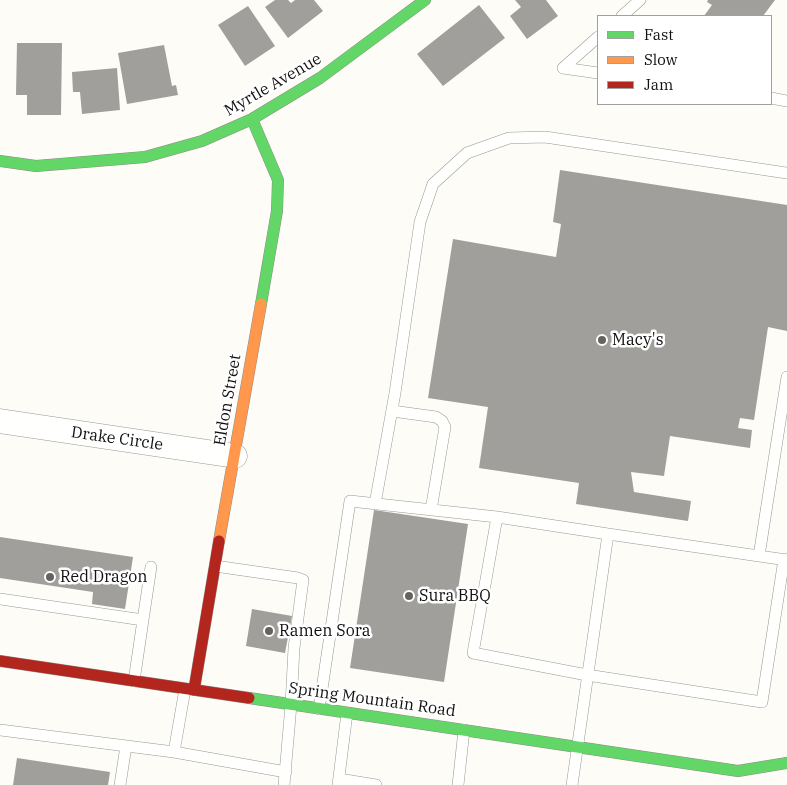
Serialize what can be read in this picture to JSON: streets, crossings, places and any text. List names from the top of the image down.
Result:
{
  "streets": {
    "street": [
      "Myrtle Avenue",
      "Eldon Street",
      "Drake Circle",
      "Spring Mountain Road"
    ]
  },
  "crossings": [
    ["Myrtle Avenue", "Eldon Street"],
    ["Eldon Street", "Drake Circle"],
    ["Eldon Street", "Spring Mountain Road"]
  ],
  "places": [
    "Macy's",
    "Red Dragon",
    "Sura BBQ",
    "Ramen Sora"
  ],
  "legend": ["Fast", "Slow", "Jam"]
}
